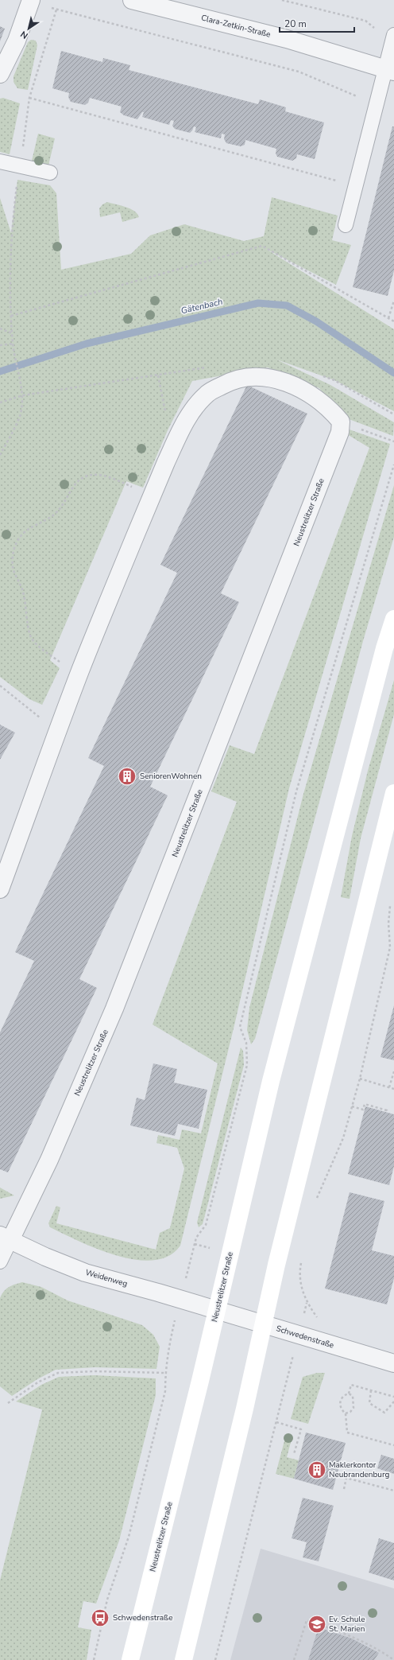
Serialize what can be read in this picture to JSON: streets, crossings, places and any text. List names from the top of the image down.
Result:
{
  "streets": {
    "main road": ["Neustrelitzer Straße"],
    "street": ["Clara-Zetkin-Straße", "Weidenweg", "Schwedenstraße"]
  },
  "crossings": [
    ["Neustrelitzer Straße", "Weidenweg"],
    ["Neustrelitzer Straße", "Schwedenstraße"],
    ["Weidenweg", "Schwedenstraße"]
  ],
  "water": ["Gätenbach"],
  "places": {
    "building": ["SeniorenWohnen", "Maklerkontor Neubrandenburg"],
    "bus stop": ["Schwedenstraße"],
    "school or university": ["Ev. Schule St. Marien"]
  },
  "scale_bar": "20 m",
  "north": "bottom left"
}
